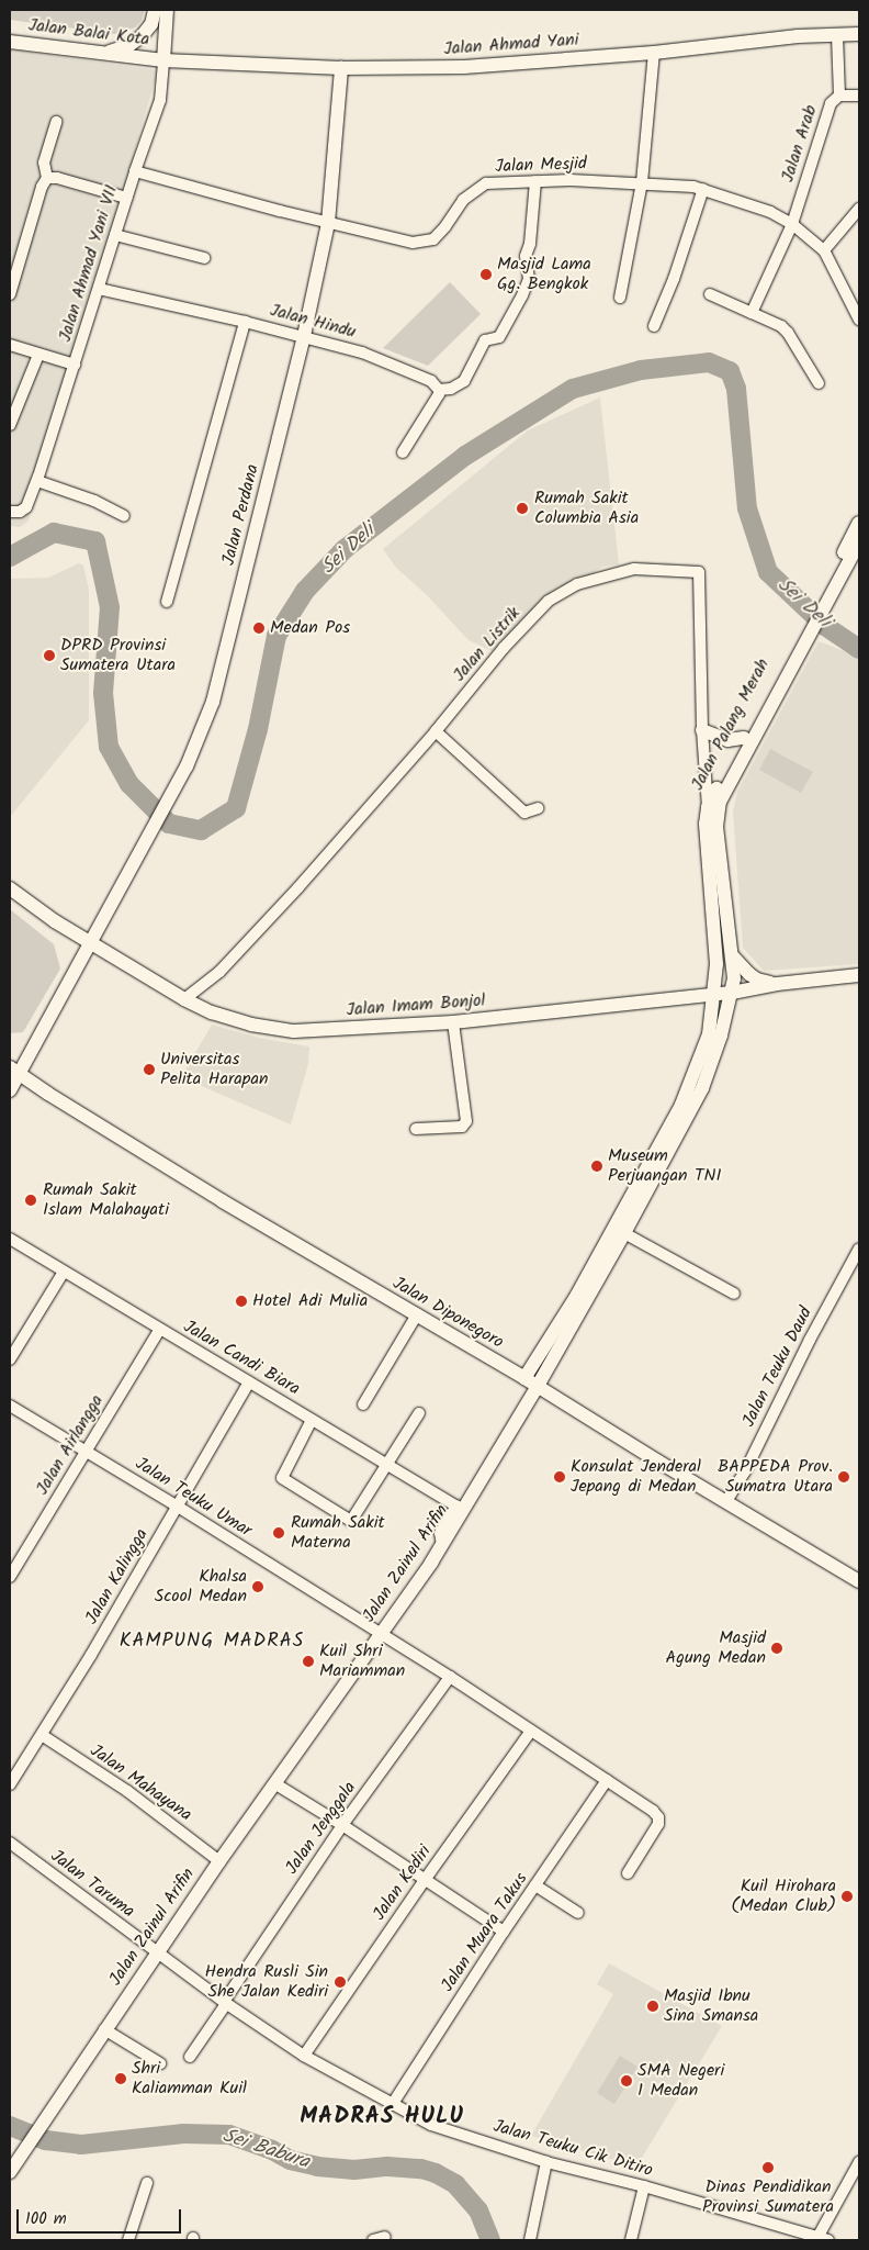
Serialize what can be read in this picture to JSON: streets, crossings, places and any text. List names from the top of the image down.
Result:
{
  "streets": {
    "main road": [
      "Jalan Balai Kota",
      "Jalan Ahmad Yani",
      "Jalan Perdana",
      "Jalan Palang Merah",
      "Jalan Imam Bonjol",
      "Jalan Diponegoro",
      "Jalan Zainul Arifin"
    ],
    "street": [
      "Jalan Arab",
      "Jalan Mesjid",
      "Jalan Ahmad Yani VII",
      "Jalan Hindu",
      "Jalan Listrik",
      "Jalan Candi Biara",
      "Jalan Teuku Daud",
      "Jalan Airlangga",
      "Jalan Teuku Umar",
      "Jalan Kalingga",
      "Jalan Mahayana",
      "Jalan Jenggala",
      "Jalan Kediri",
      "Jalan Taruma",
      "Jalan Muara Takus",
      "Jalan Teuku Cik Ditiro"
    ]
  },
  "crossings": [
    ["Jalan Balai Kota", "Jalan Ahmad Yani"],
    ["Jalan Balai Kota", "Jalan Ahmad Yani VII"],
    ["Jalan Ahmad Yani", "Jalan Ahmad Yani VII"],
    ["Jalan Ahmad Yani", "Jalan Perdana"],
    ["Jalan Arab", "Jalan Mesjid"],
    ["Jalan Mesjid", "Jalan Ahmad Yani VII"],
    ["Jalan Mesjid", "Jalan Perdana"],
    ["Jalan Ahmad Yani VII", "Jalan Hindu"],
    ["Jalan Hindu", "Jalan Perdana"],
    ["Jalan Perdana", "Jalan Imam Bonjol"],
    ["Jalan Perdana", "Jalan Diponegoro"],
    ["Jalan Listrik", "Jalan Palang Merah"],
    ["Jalan Listrik", "Jalan Imam Bonjol"],
    ["Jalan Palang Merah", "Jalan Imam Bonjol"],
    ["Jalan Palang Merah", "Jalan Zainul Arifin"],
    ["Jalan Imam Bonjol", "Jalan Zainul Arifin"],
    ["Jalan Diponegoro", "Jalan Teuku Daud"],
    ["Jalan Diponegoro", "Jalan Zainul Arifin"],
    ["Jalan Candi Biara", "Jalan Airlangga"],
    ["Jalan Candi Biara", "Jalan Zainul Arifin"],
    ["Jalan Candi Biara", "Jalan Kalingga"],
    ["Jalan Airlangga", "Jalan Teuku Umar"],
    ["Jalan Teuku Umar", "Jalan Zainul Arifin"],
    ["Jalan Teuku Umar", "Jalan Kalingga"],
    ["Jalan Teuku Umar", "Jalan Jenggala"],
    ["Jalan Teuku Umar", "Jalan Kediri"],
    ["Jalan Teuku Umar", "Jalan Muara Takus"],
    ["Jalan Zainul Arifin", "Jalan Mahayana"],
    ["Jalan Zainul Arifin", "Jalan Taruma"],
    ["Jalan Zainul Arifin", "Jalan Teuku Cik Ditiro"],
    ["Jalan Kalingga", "Jalan Mahayana"],
    ["Jalan Jenggala", "Jalan Teuku Cik Ditiro"],
    ["Jalan Kediri", "Jalan Teuku Cik Ditiro"],
    ["Jalan Taruma", "Jalan Teuku Cik Ditiro"],
    ["Jalan Muara Takus", "Jalan Teuku Cik Ditiro"]
  ],
  "districts": ["KAMPUNG MADRAS", "MADRAS HULU"],
  "water": ["Sei Deli", "Sei Babura"],
  "places": [
    "Masjid Lama Gg. Bengkok",
    "Rumah Sakit Columbia Asia",
    "Medan Pos",
    "DPRD Provinsi Sumatera Utara",
    "Universitas Pelita Harapan",
    "Museum Perjuangan TNI",
    "Rumah Sakit Islam Malahayati",
    "Hotel Adi Mulia",
    "Konsulat Jenderal Jepang di Medan",
    "BAPPEDA Prov. Sumatra Utara",
    "Rumah Sakit Materna",
    "Khalsa Scool Medan",
    "Masjid Agung Medan",
    "Kuil Shri Mariamman",
    "Kuil Hirohara (Medan Club)",
    "Hendra Rusli Sin She Jalan Kediri",
    "Masjid Ibnu Sina Smansa",
    "Shri Kaliamman Kuil",
    "SMA Negeri 1 Medan",
    "Dinas Pendidikan Provinsi Sumatera"
  ],
  "scale_bar": "100 m"
}
